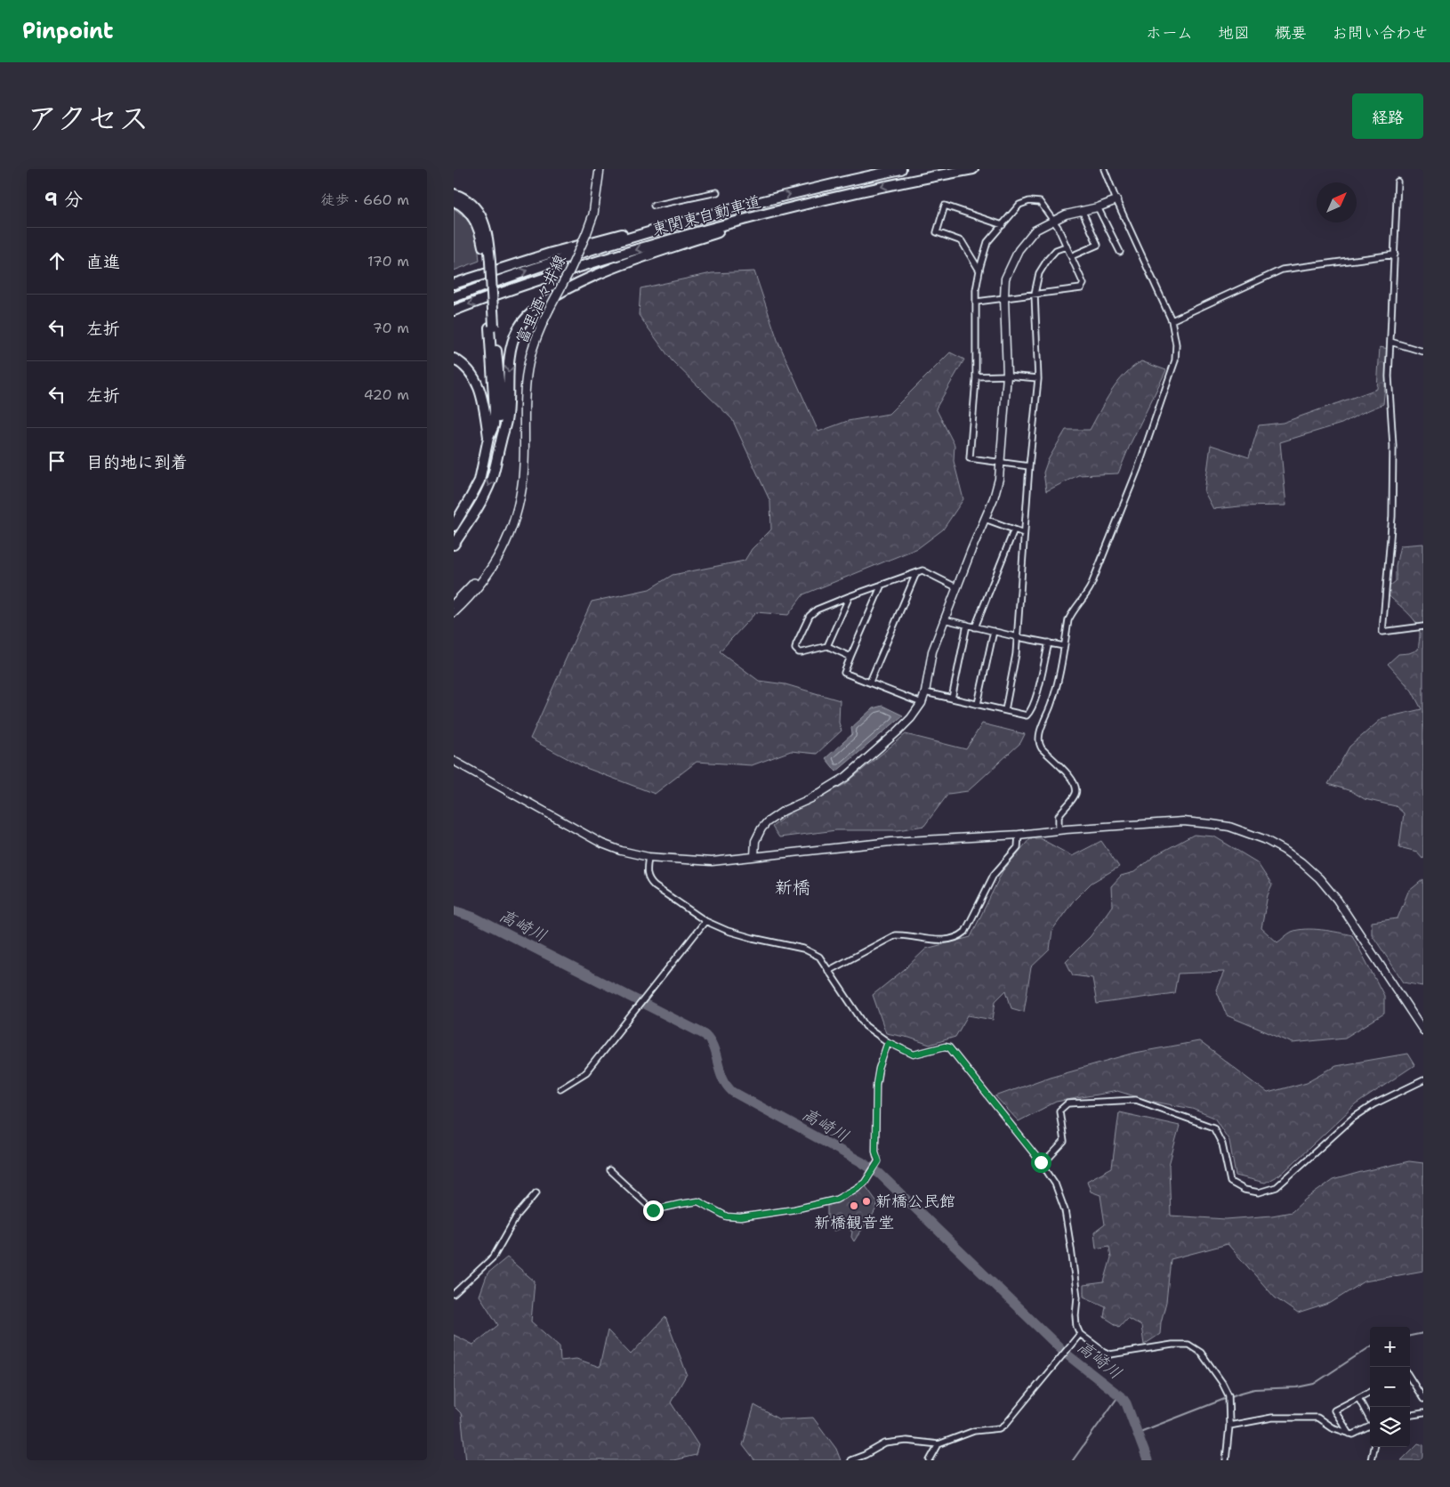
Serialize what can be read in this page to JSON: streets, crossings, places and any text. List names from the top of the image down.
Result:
{
  "streets": {
    "highway": ["東関東自動車道"],
    "main road": ["富里酒々井線"]
  },
  "districts": ["新橋"],
  "water": ["高崎川"],
  "places": ["新橋公民館", "新橋観音堂"],
  "north": "top right",
  "page": {
    "header": "Pinpoint",
    "nav": [
      "ホーム",
      "地図",
      "概要",
      "お問い合わせ"
    ],
    "title": "アクセス",
    "buttons": "経路",
    "heading": ["9 分", "徒歩 · 660 m"],
    "list": [
      ["直進", "170 m"],
      ["左折", "70 m"],
      ["左折", "420 m"],
      "目的地に到着"
    ],
    "map_buttons": ["+", "−"]
  }
}
